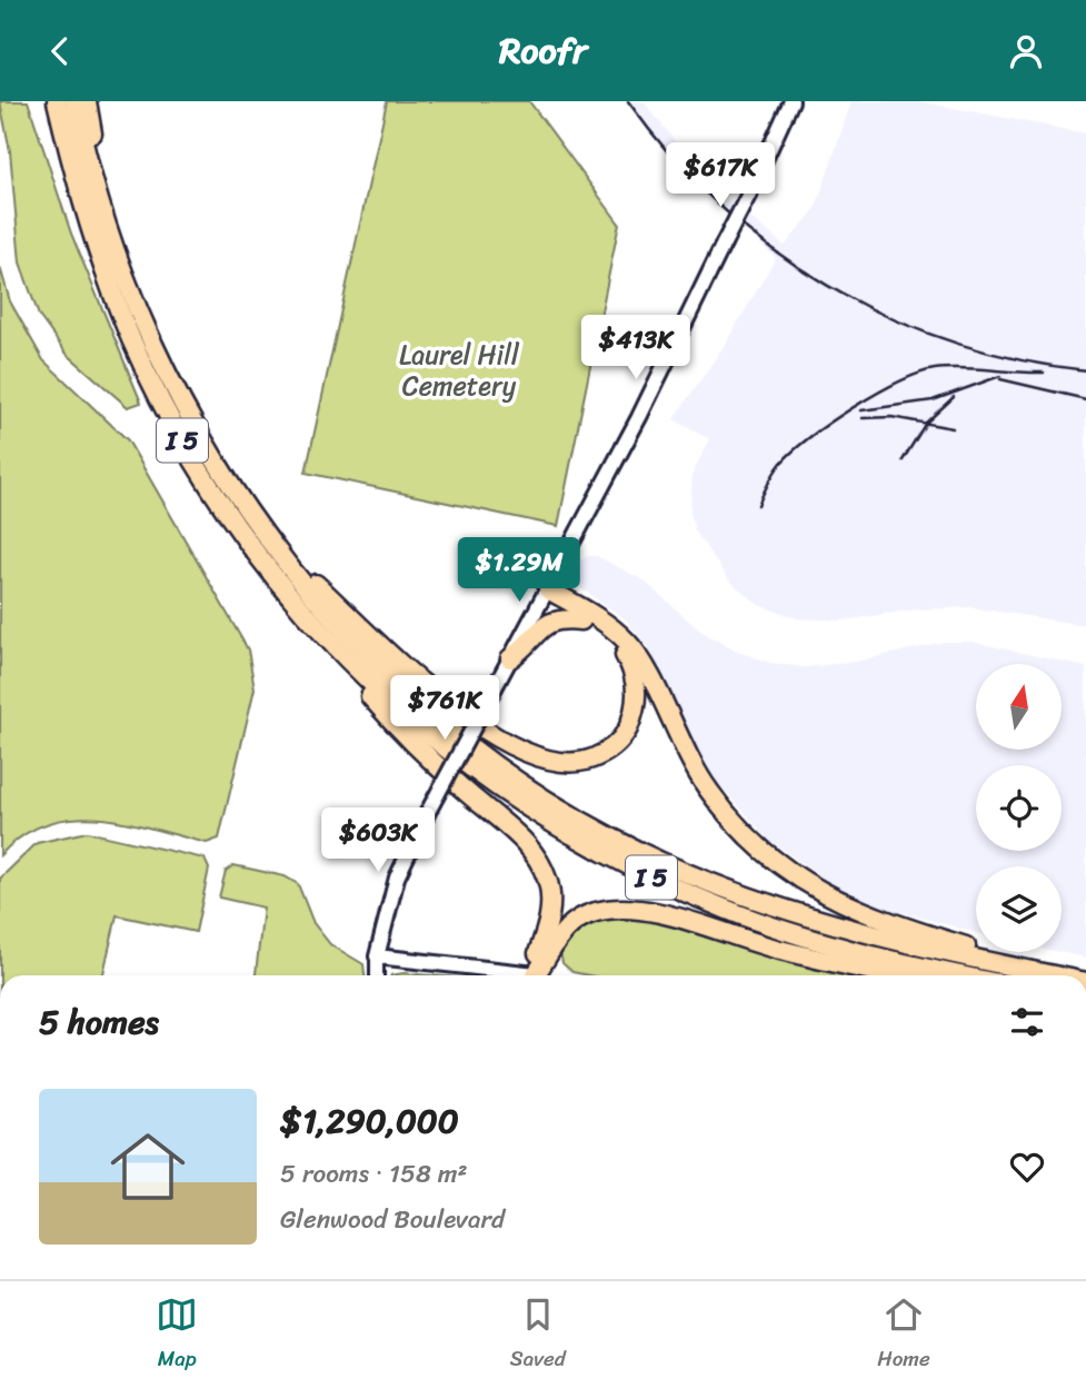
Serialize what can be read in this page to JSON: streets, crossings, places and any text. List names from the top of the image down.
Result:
{
  "streets": {
    "highway": ["I 5"]
  },
  "parks": ["Laurel Hill Cemetery"],
  "north": "top",
  "page": {
    "header": "Roofr",
    "price": [
      "$617K",
      "$413K",
      "$1.29M",
      "$761K",
      "$603K"
    ],
    "heading": "5 homes",
    "list": [
      {
        "name": "$1,290,000",
        "note": "5 rooms · 158 m² · Glenwood Boulevard"
      }
    ],
    "tabs": ["Map", "Saved", "Home"]
  }
}
